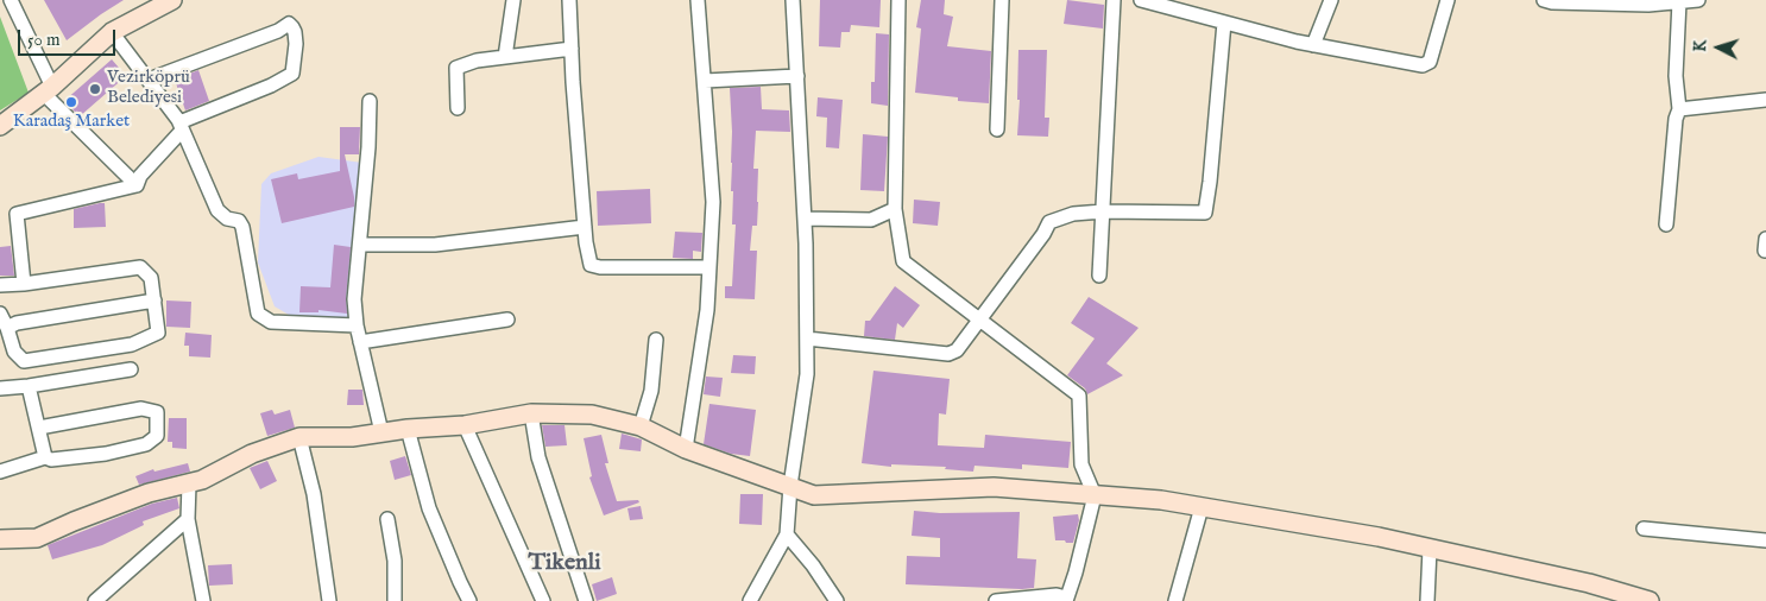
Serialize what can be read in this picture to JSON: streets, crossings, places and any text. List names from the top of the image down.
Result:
{
  "districts": ["Tikenli"],
  "places": ["Vezirköprü Belediyesi", "Karadaş Market"],
  "scale_bar": "50 m",
  "north": "left"
}
